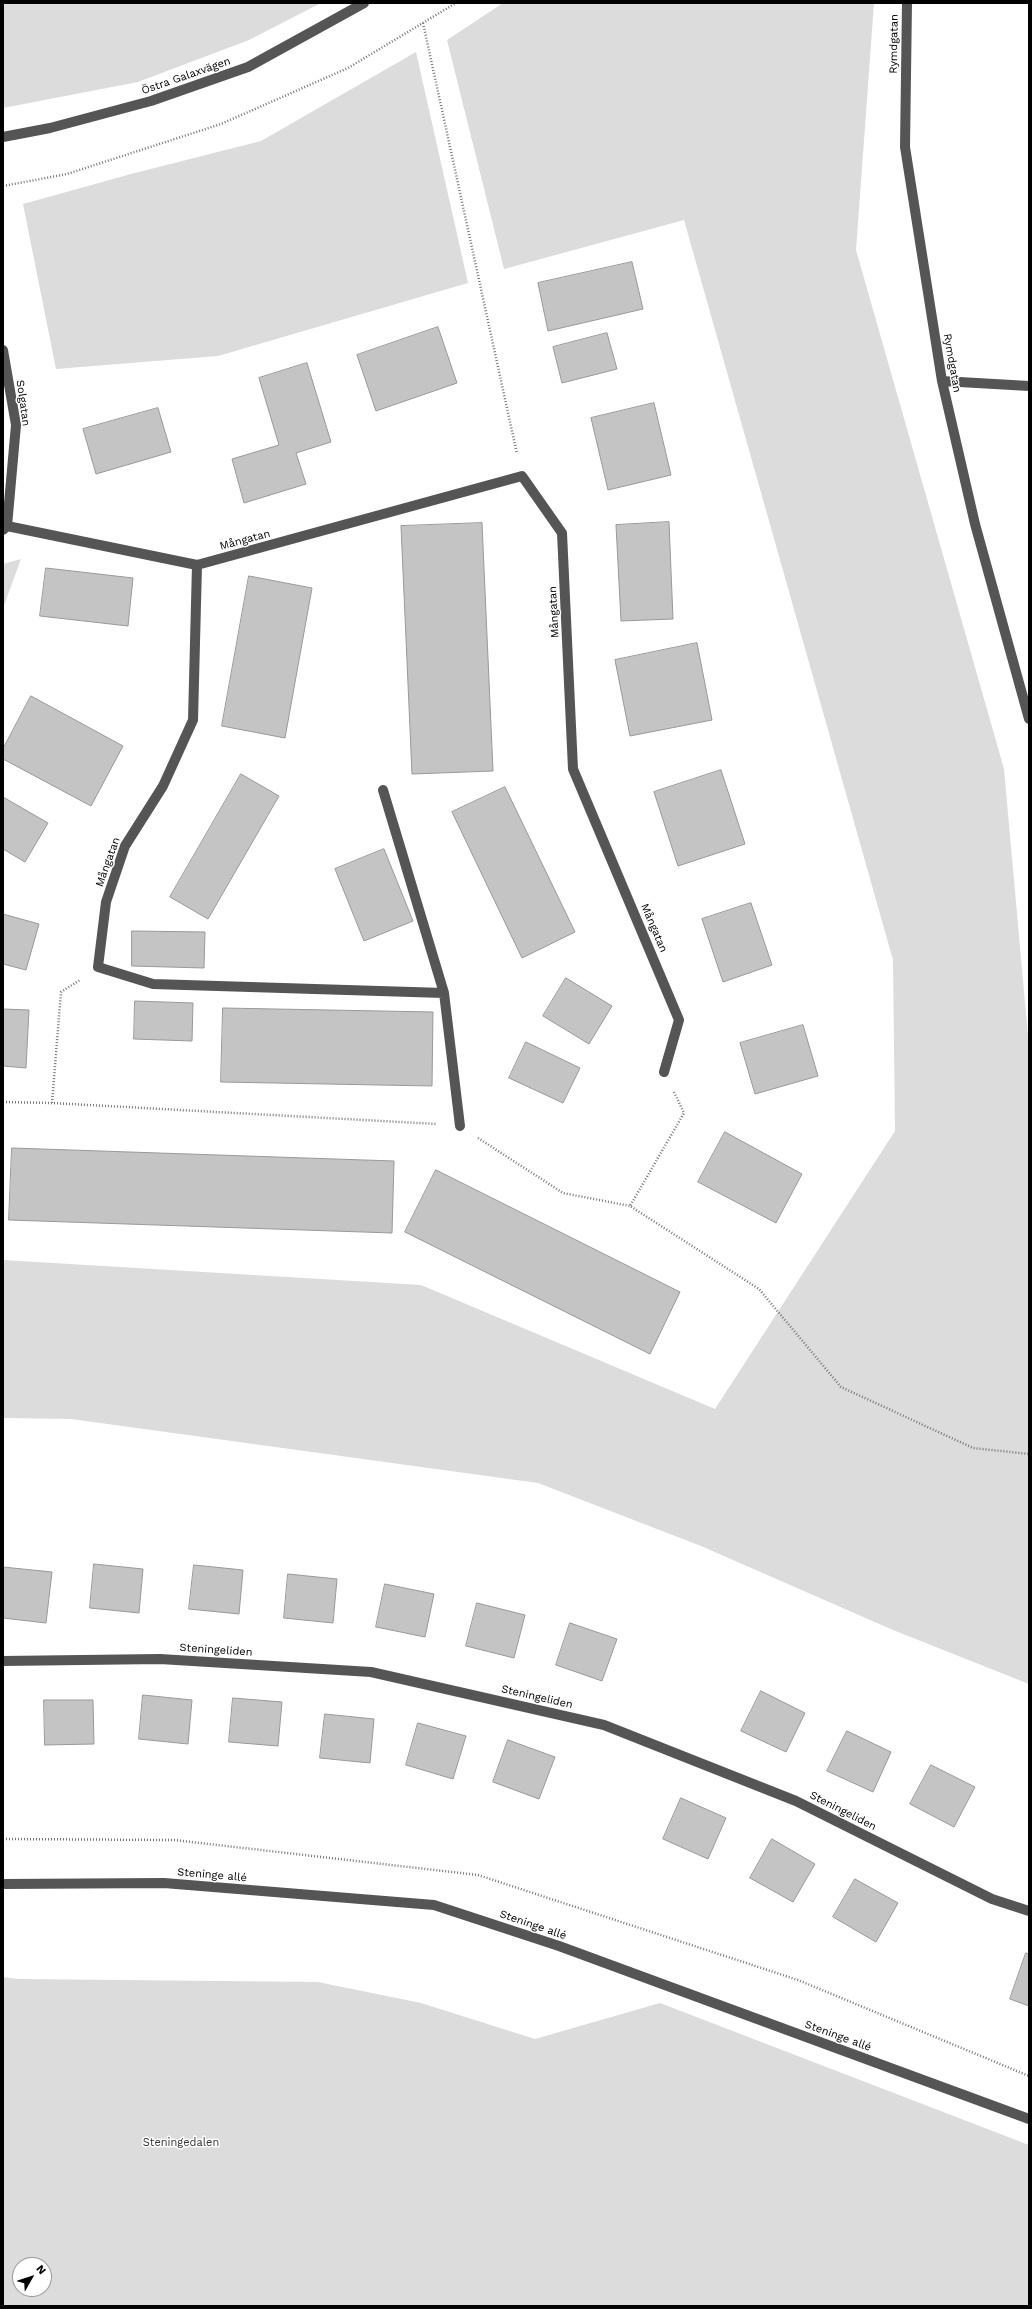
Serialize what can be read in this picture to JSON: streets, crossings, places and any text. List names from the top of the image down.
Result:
{
  "streets": {
    "street": [
      "Rymdgatan",
      "Östra Galaxvägen",
      "Solgatan",
      "Mångatan",
      "Steningeliden",
      "Steninge allé"
    ]
  },
  "crossings": [
    ["Solgatan", "Mångatan"]
  ],
  "parks": ["Steningedalen"],
  "north": "top right"
}
